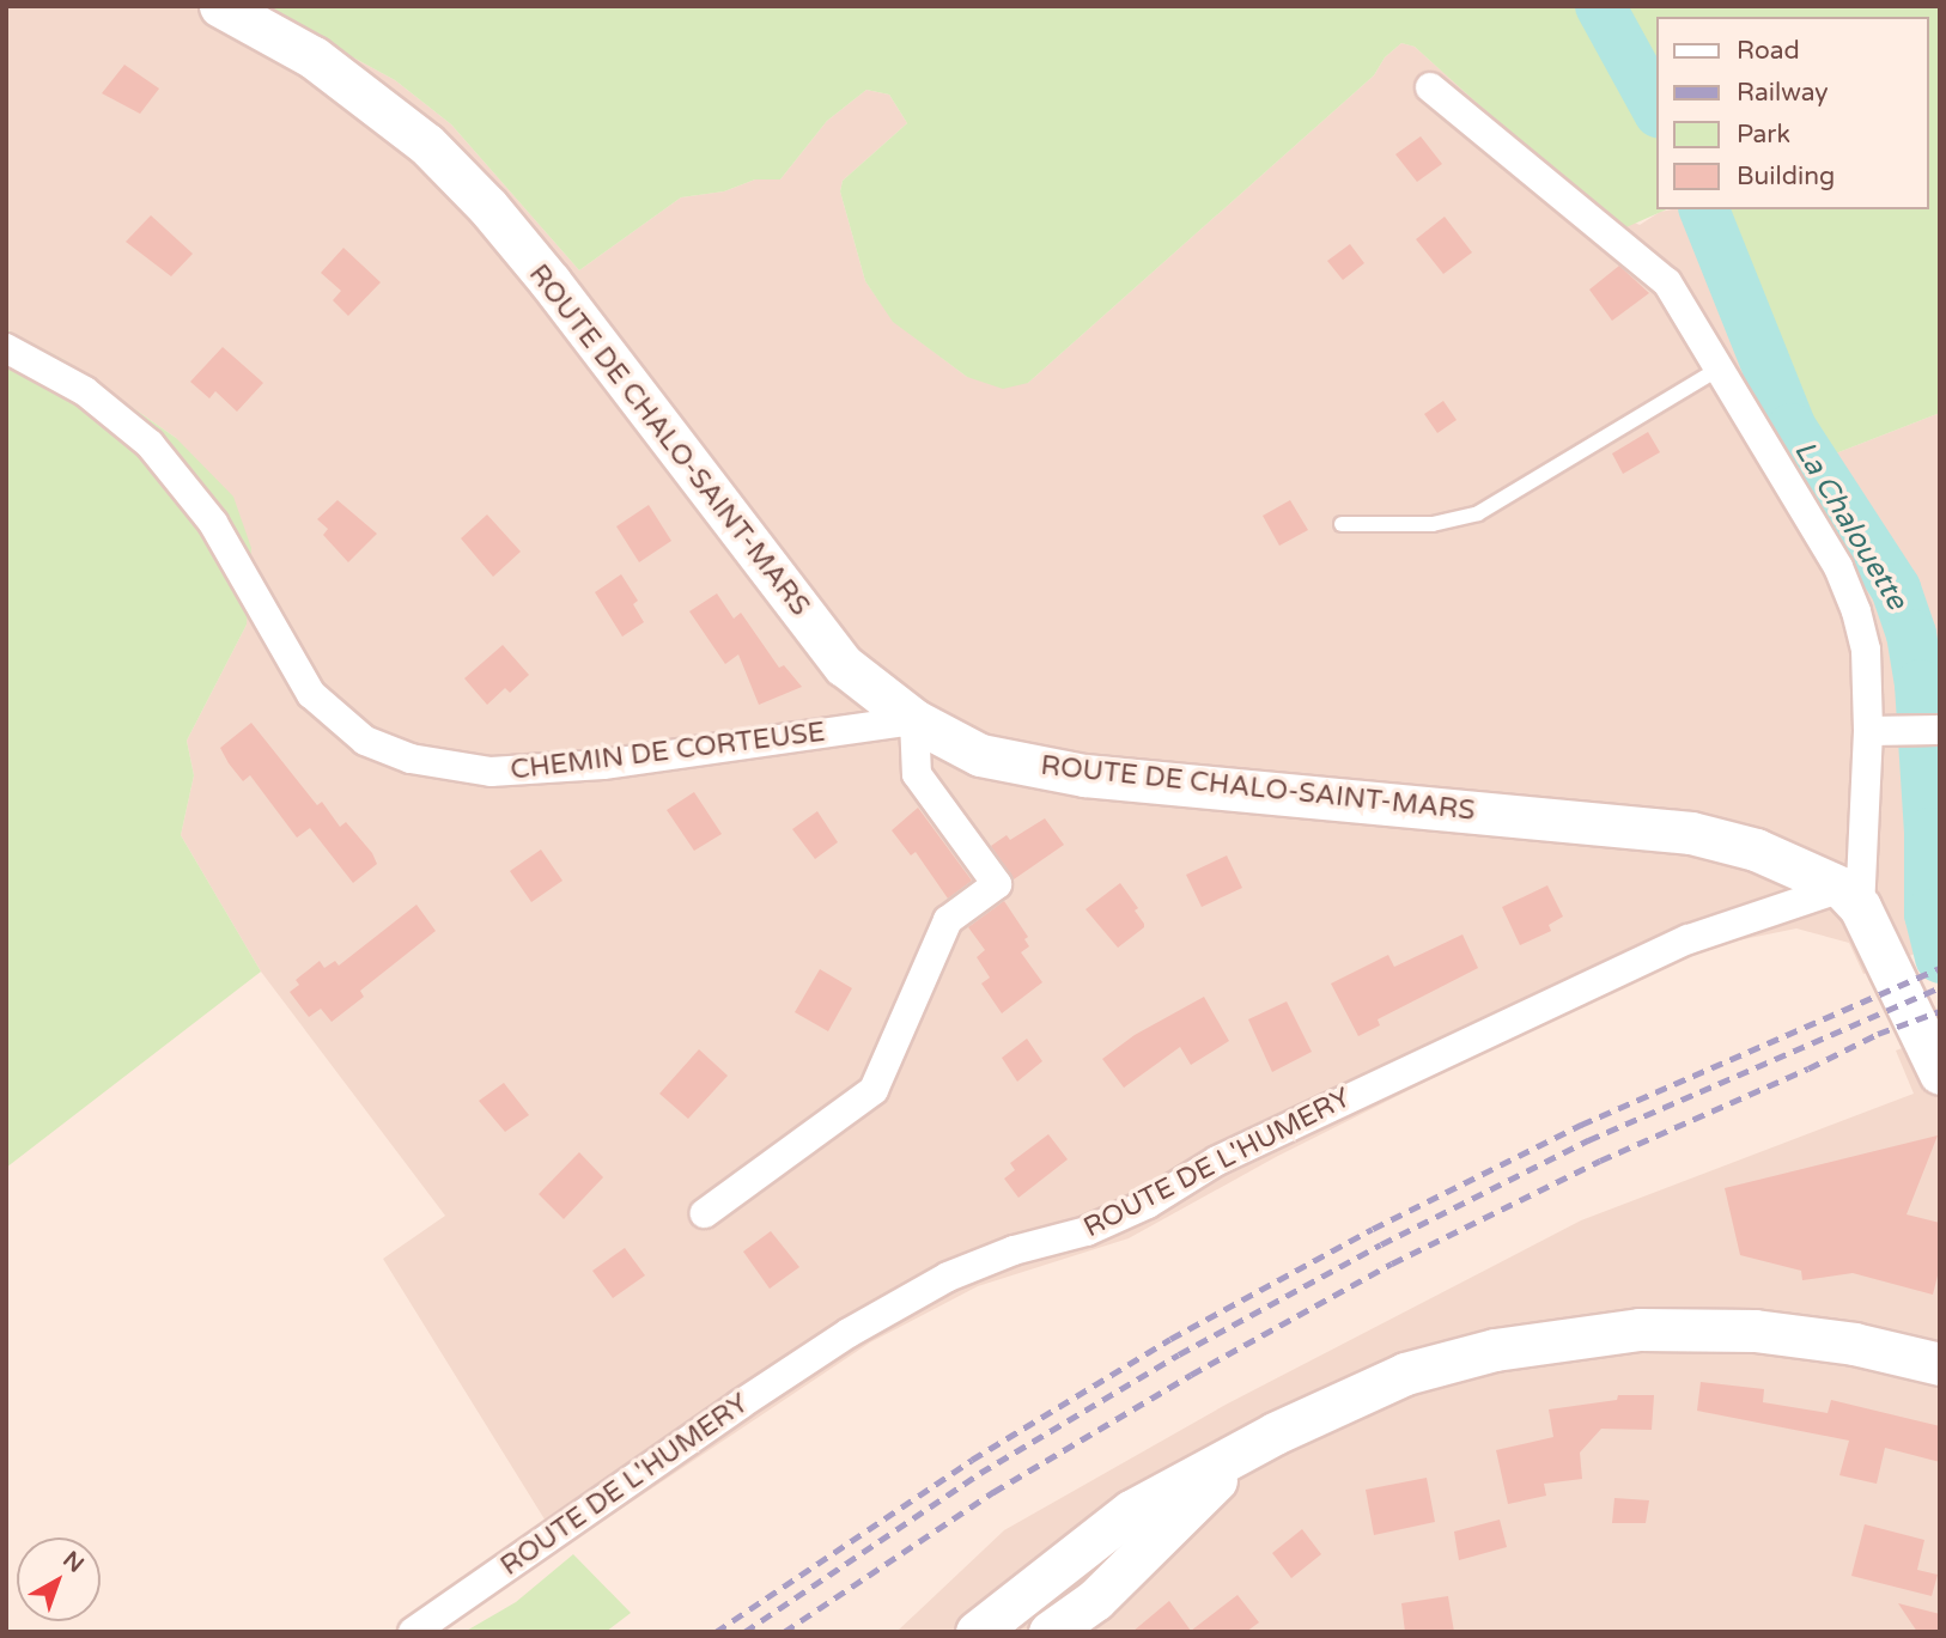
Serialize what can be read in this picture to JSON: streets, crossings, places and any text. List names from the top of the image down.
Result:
{
  "streets": {
    "main road": ["ROUTE DE CHALO-SAINT-MARS"],
    "street": ["CHEMIN DE CORTEUSE", "ROUTE DE L'HUMERY"]
  },
  "crossings": [
    ["ROUTE DE CHALO-SAINT-MARS", "CHEMIN DE CORTEUSE"],
    ["ROUTE DE CHALO-SAINT-MARS", "ROUTE DE L'HUMERY"]
  ],
  "water": ["La Chalouette"],
  "legend": [
    "Road",
    "Railway",
    "Park",
    "Building"
  ],
  "north": "top right"
}
